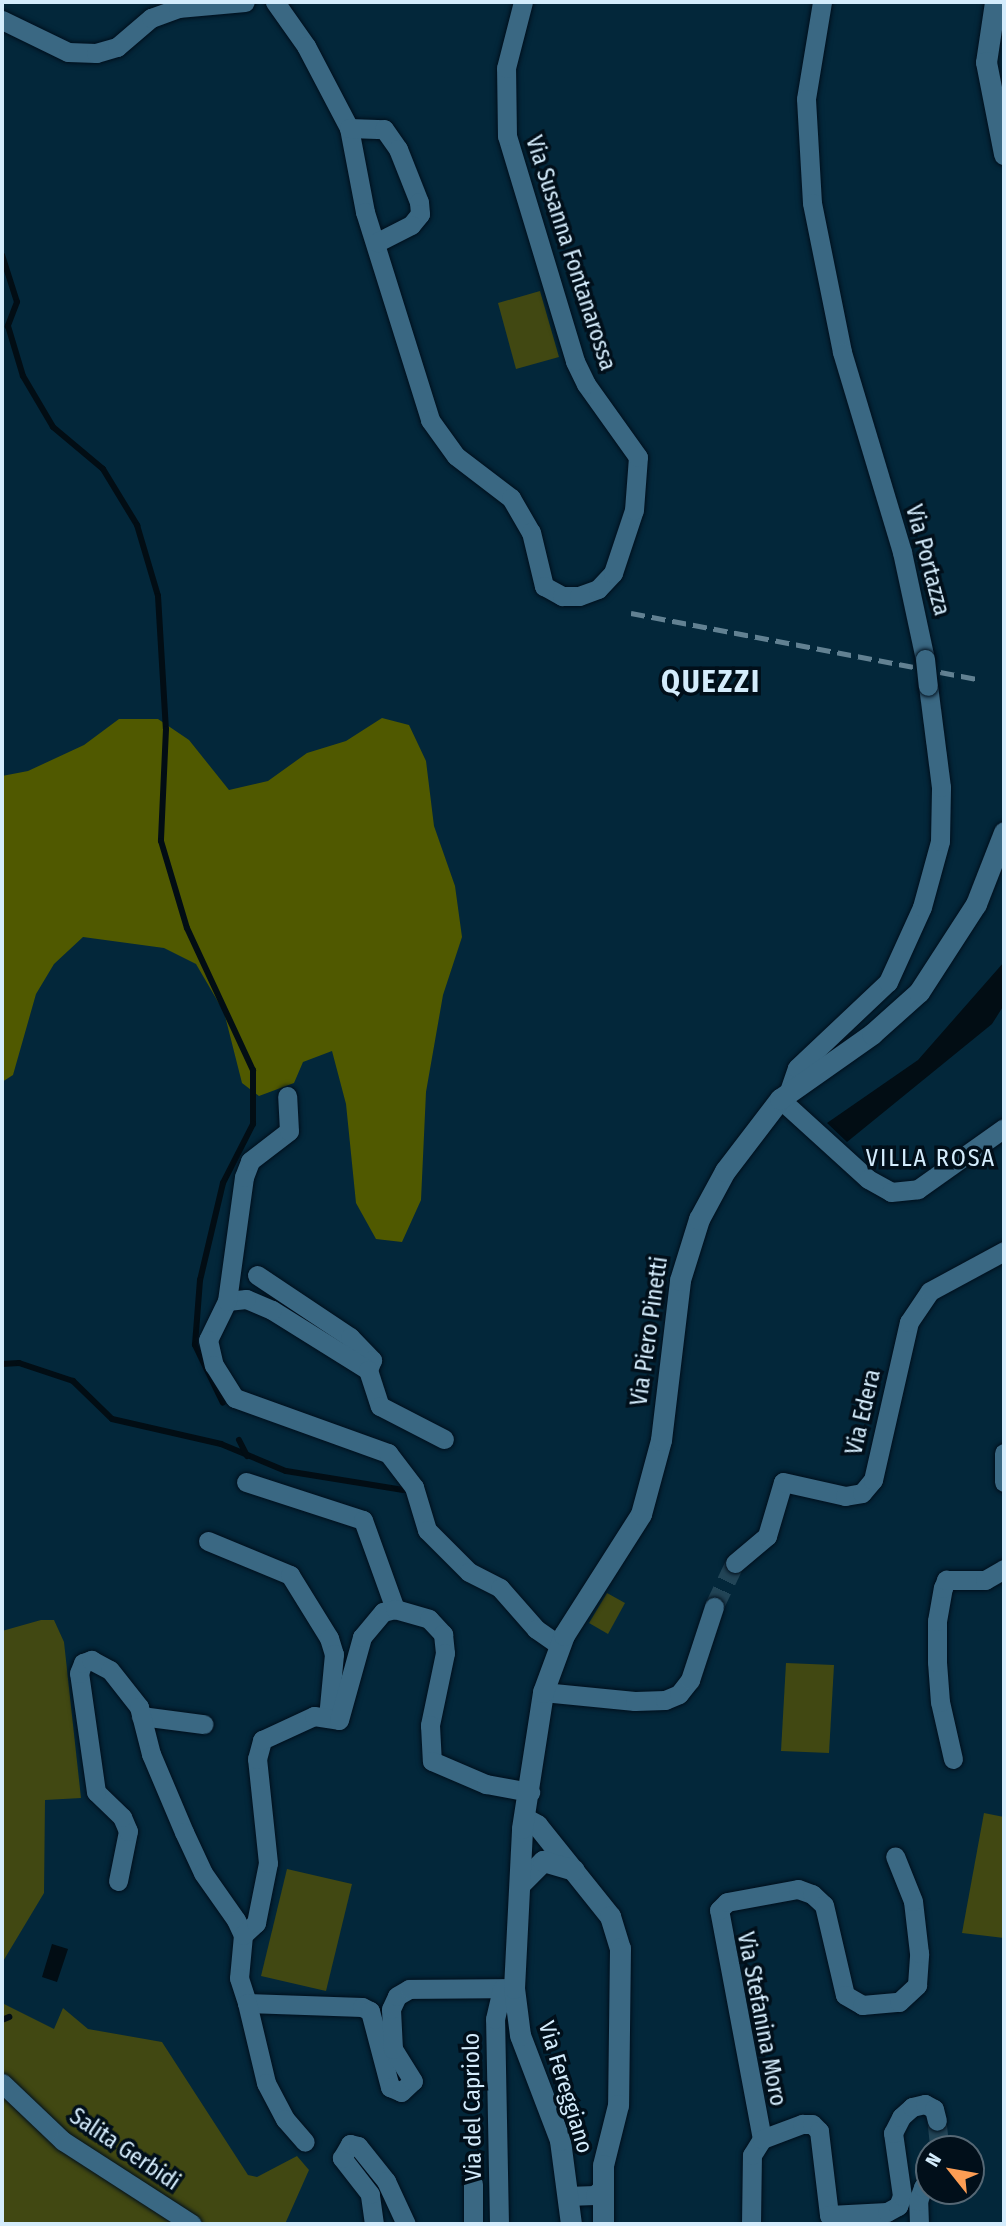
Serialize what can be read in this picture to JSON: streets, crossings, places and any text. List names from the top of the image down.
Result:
{
  "streets": {
    "street": [
      "Via Susanna Fontanarossa",
      "Via Portazza",
      "Via Piero Pinetti",
      "Via Edera",
      "Via Stefanina Moro",
      "Via Fereggiano",
      "Via del Capriolo",
      "Salita Gerbidi"
    ]
  },
  "crossings": [
    ["Via Portazza", "Via Piero Pinetti"],
    ["Via Piero Pinetti", "Via Fereggiano"],
    ["Via Fereggiano", "Via del Capriolo"]
  ],
  "districts": ["QUEZZI", "VILLA ROSA"],
  "north": "top left"
}
